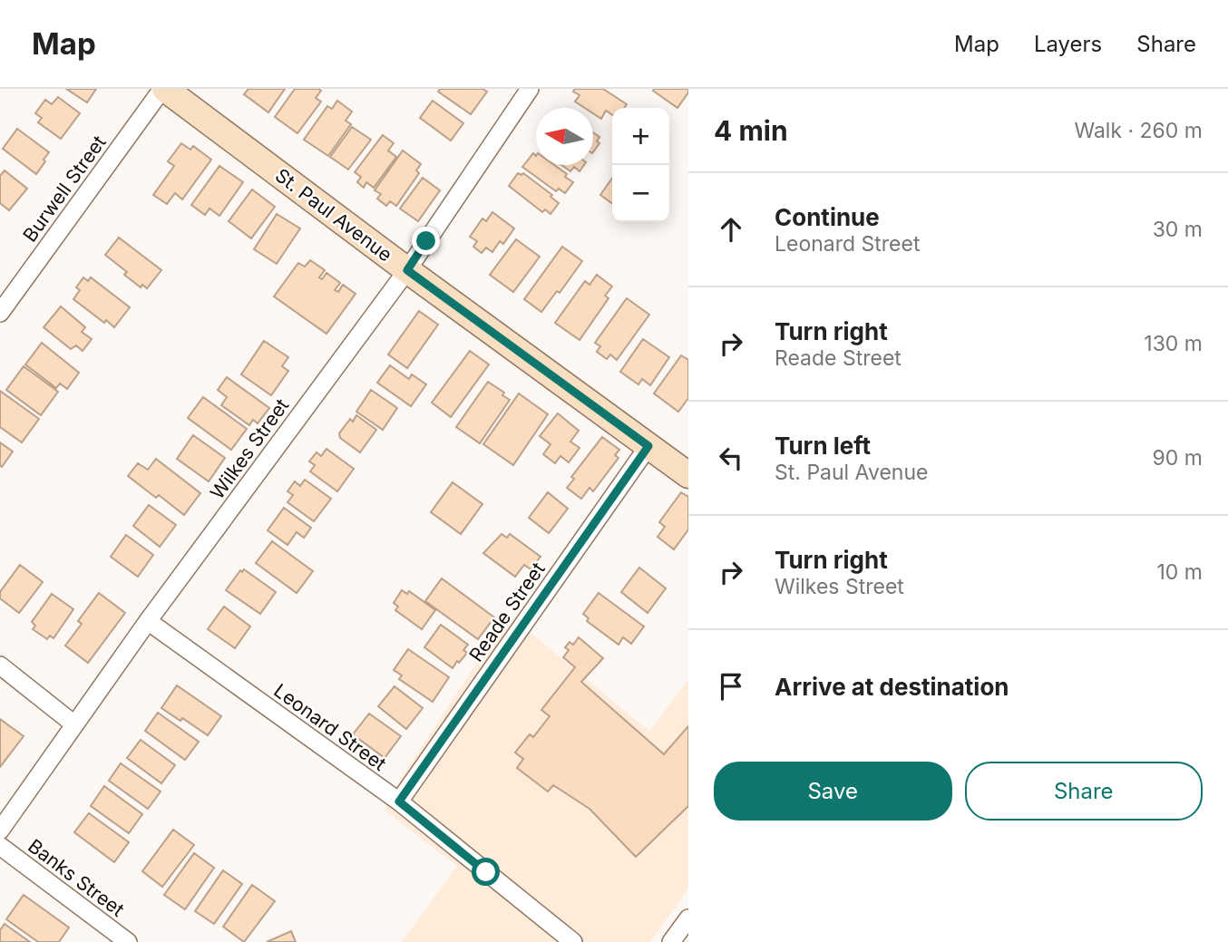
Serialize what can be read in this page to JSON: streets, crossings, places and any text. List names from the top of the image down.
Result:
{
  "streets": {
    "street": [
      "Burwell Street",
      "St. Paul Avenue",
      "Wilkes Street",
      "Reade Street",
      "Leonard Street",
      "Banks Street"
    ]
  },
  "crossings": [
    ["Burwell Street", "St. Paul Avenue"],
    ["St. Paul Avenue", "Wilkes Street"],
    ["St. Paul Avenue", "Reade Street"],
    ["Wilkes Street", "Leonard Street"],
    ["Reade Street", "Leonard Street"]
  ],
  "north": "left",
  "page": {
    "header": "Map",
    "nav": ["Map", "Layers", "Share"],
    "heading": ["4 min", "Walk · 260 m"],
    "map_buttons": ["+", "−"],
    "list": [
      ["Continue", "Leonard Street", "30 m"],
      ["Turn right", "Reade Street", "130 m"],
      ["Turn left", "St. Paul Avenue", "90 m"],
      ["Turn right", "Wilkes Street", "10 m"],
      "Arrive at destination"
    ],
    "buttons": ["Save", "Share"]
  }
}
